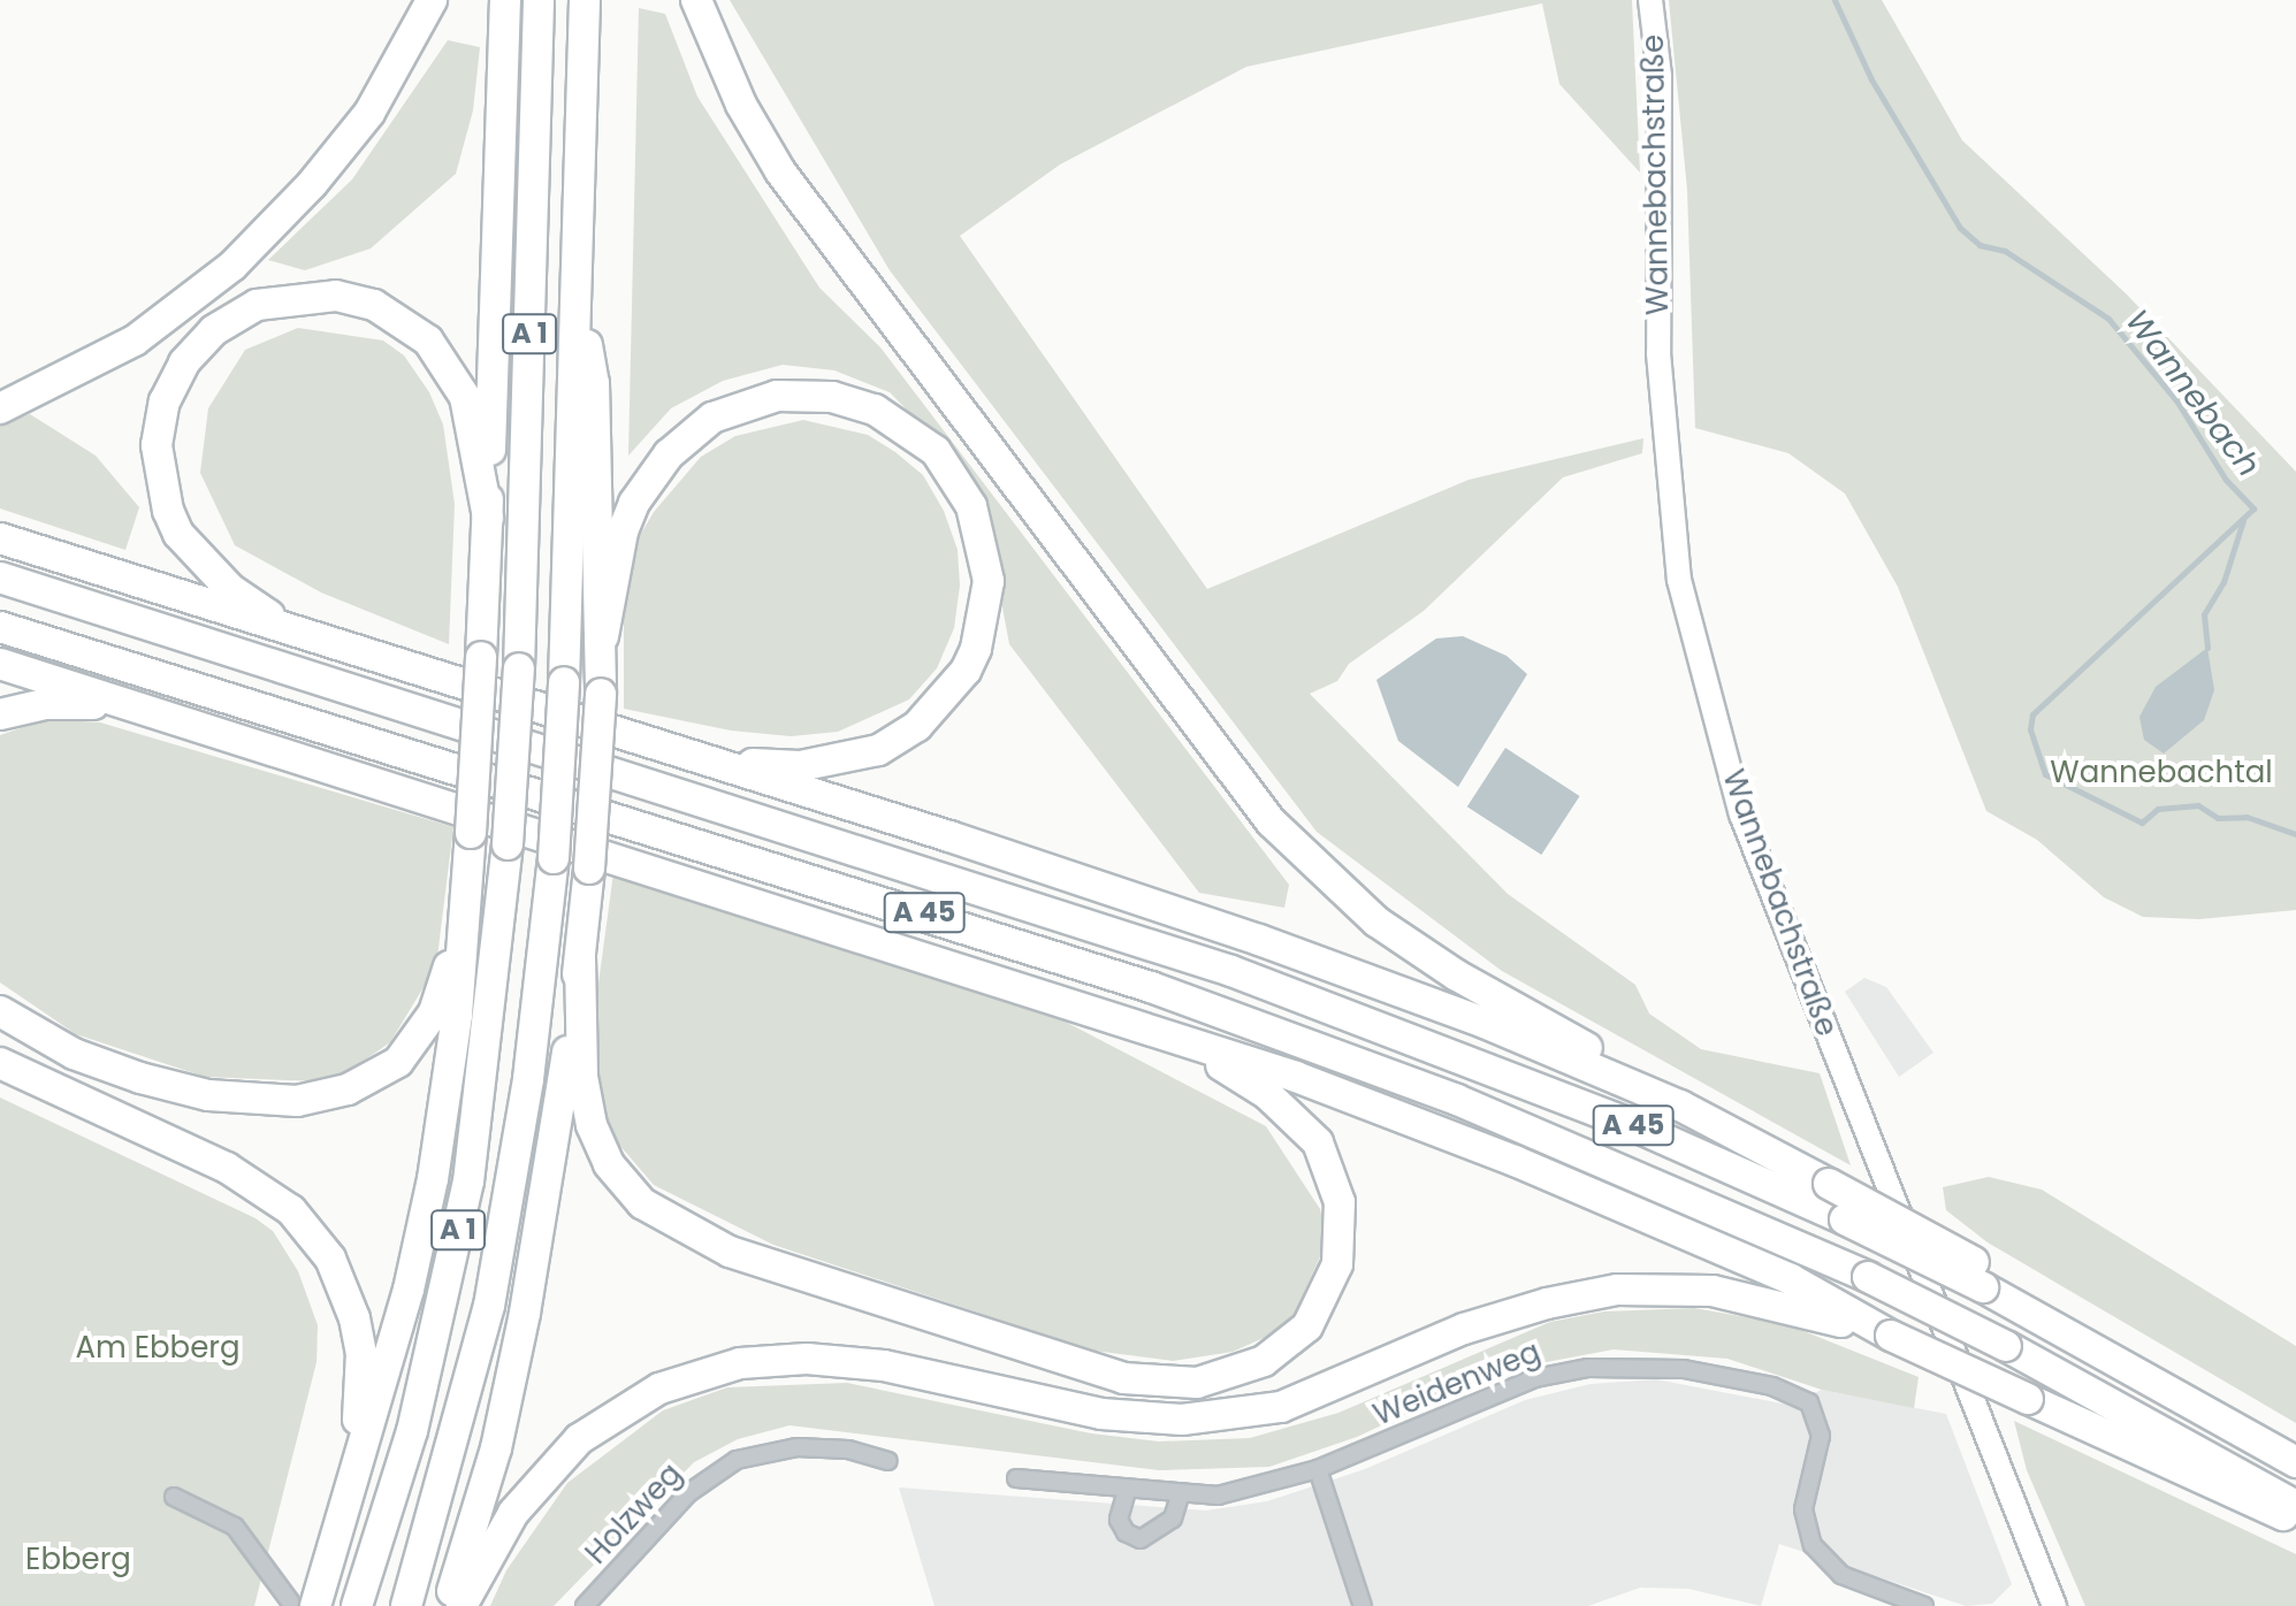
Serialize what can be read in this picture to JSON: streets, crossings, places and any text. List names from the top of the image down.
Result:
{
  "streets": {
    "highway": ["A 1", "A 45"],
    "main road": ["Wannebachstraße"],
    "street": ["Weidenweg", "Holzweg"]
  },
  "water": ["Wannebach"],
  "parks": ["Wannebachtal", "Am Ebberg", "Ebberg"]
}
